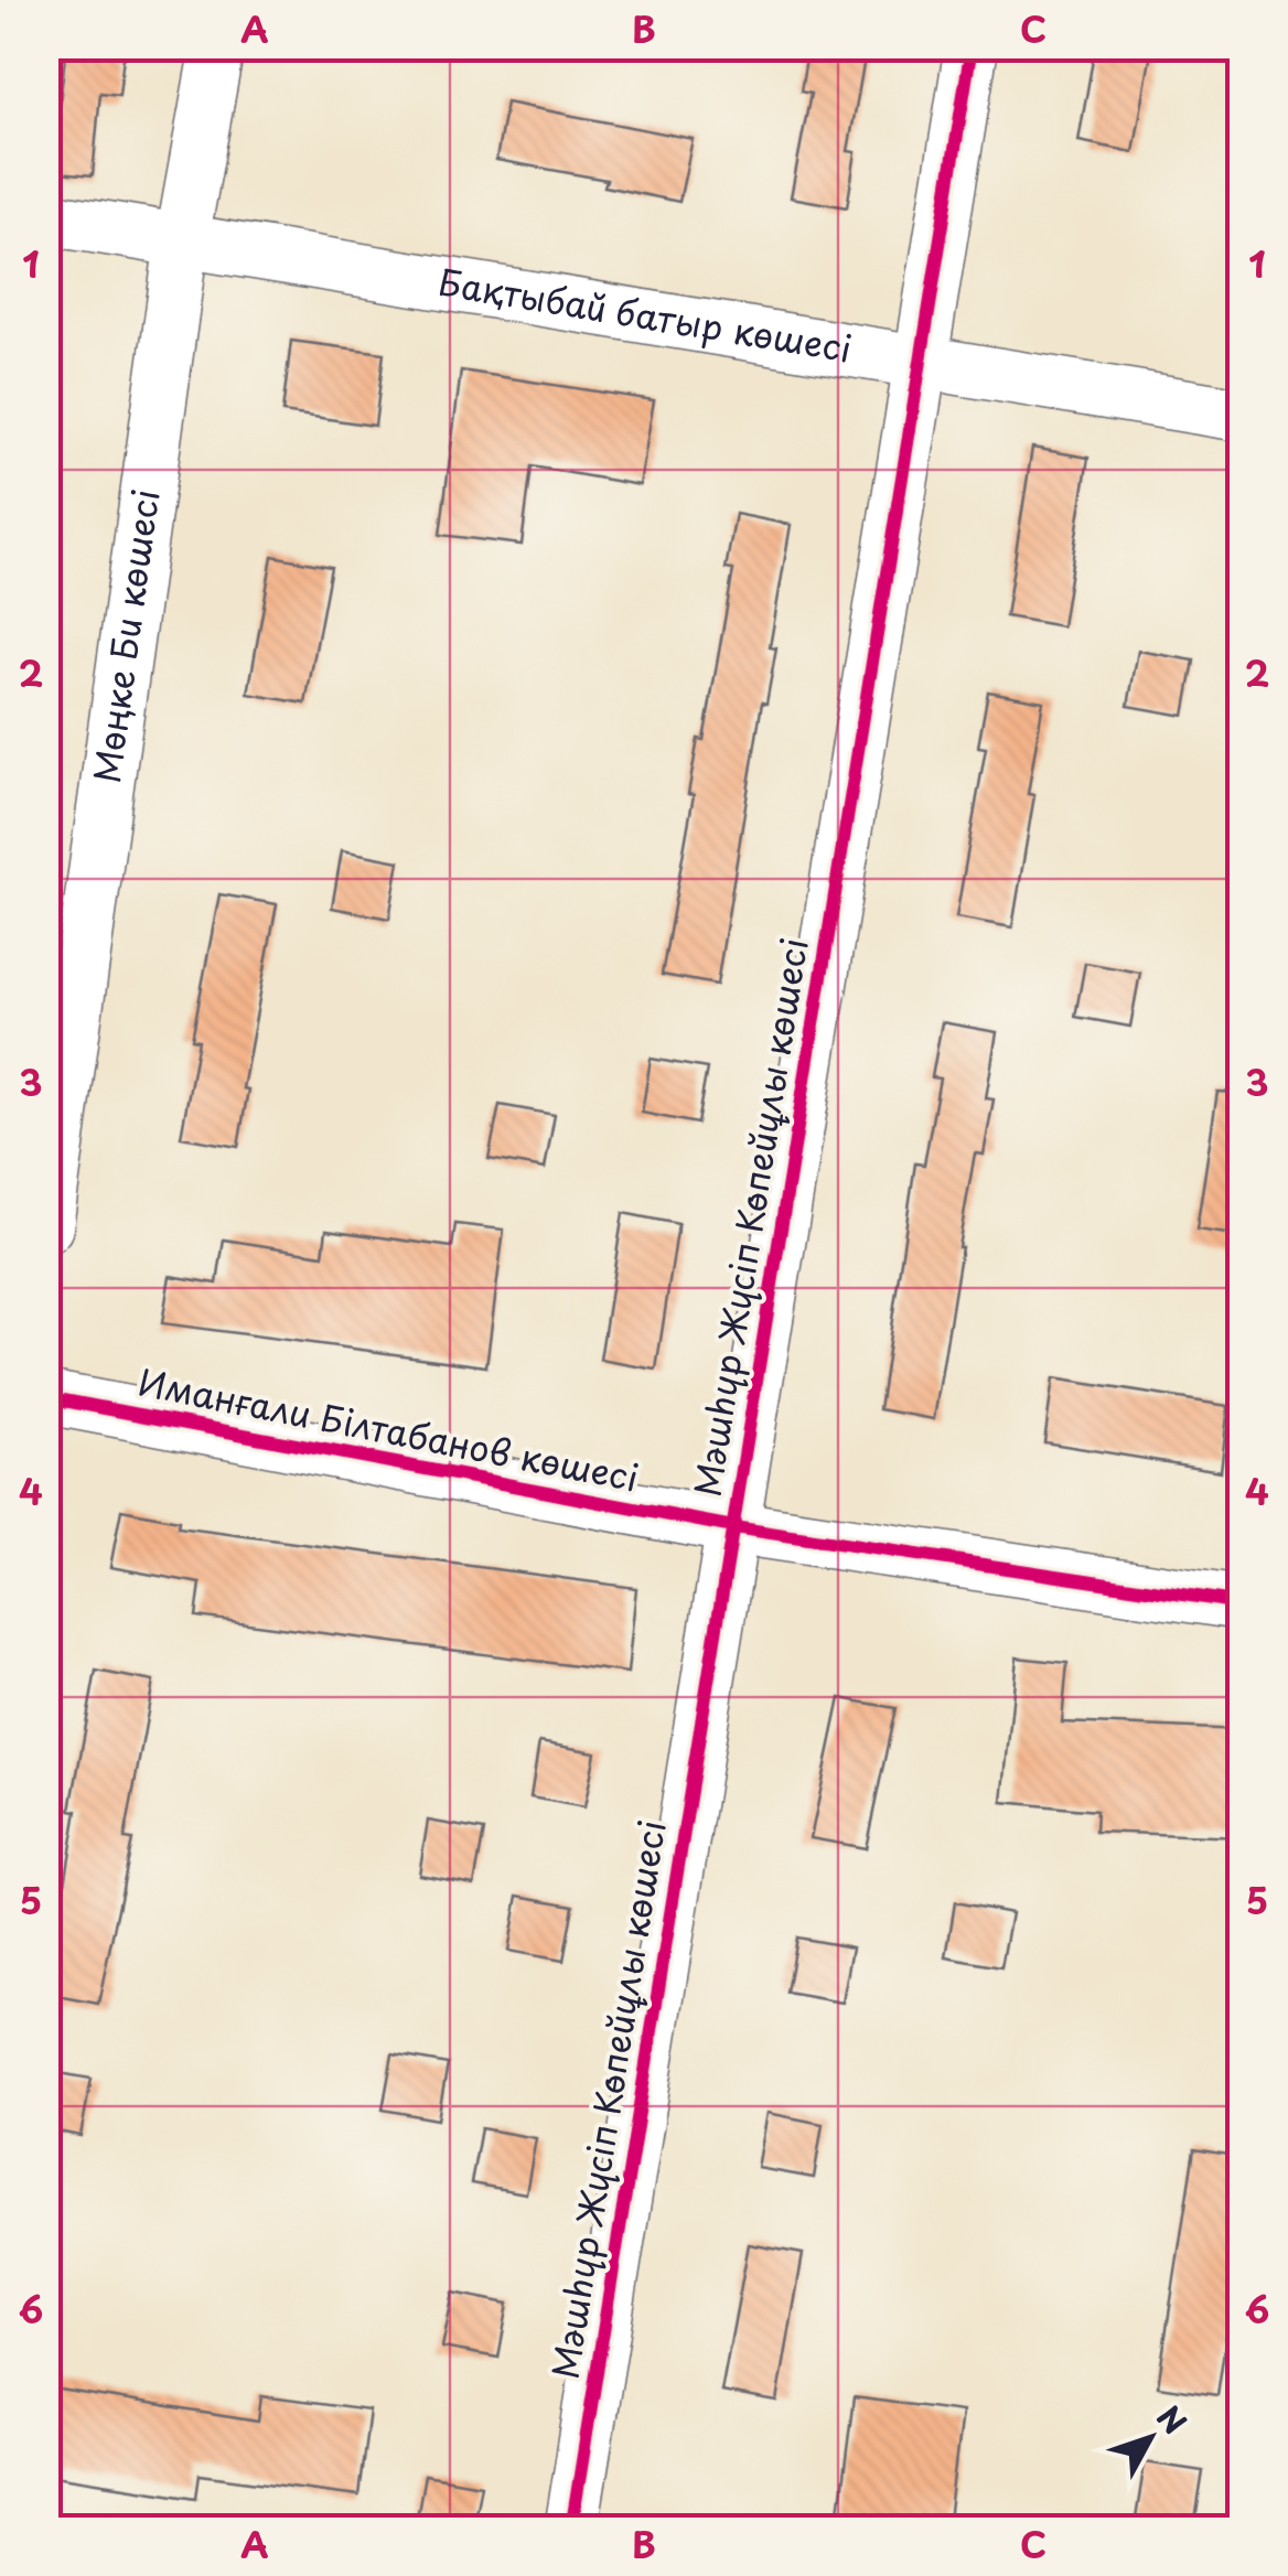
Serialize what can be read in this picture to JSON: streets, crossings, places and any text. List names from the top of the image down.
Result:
{
  "streets": {
    "street": [
      "Бақтыбай батыр көшесі",
      "Мөңке Би көшесі",
      "Мәшһүр Жүсіп Көпейұлы көшесі",
      "Иманғали Білтабанов көшесі"
    ]
  },
  "crossings": [
    ["Бақтыбай батыр көшесі", "Мөңке Би көшесі"],
    ["Бақтыбай батыр көшесі", "Мәшһүр Жүсіп Көпейұлы көшесі"],
    ["Мәшһүр Жүсіп Көпейұлы көшесі", "Иманғали Білтабанов көшесі"]
  ],
  "north": "top right",
  "grid": {
    "columns": ["A", "B", "C"],
    "rows": [
      "1",
      "2",
      "3",
      "4",
      "5",
      "6"
    ]
  }
}
